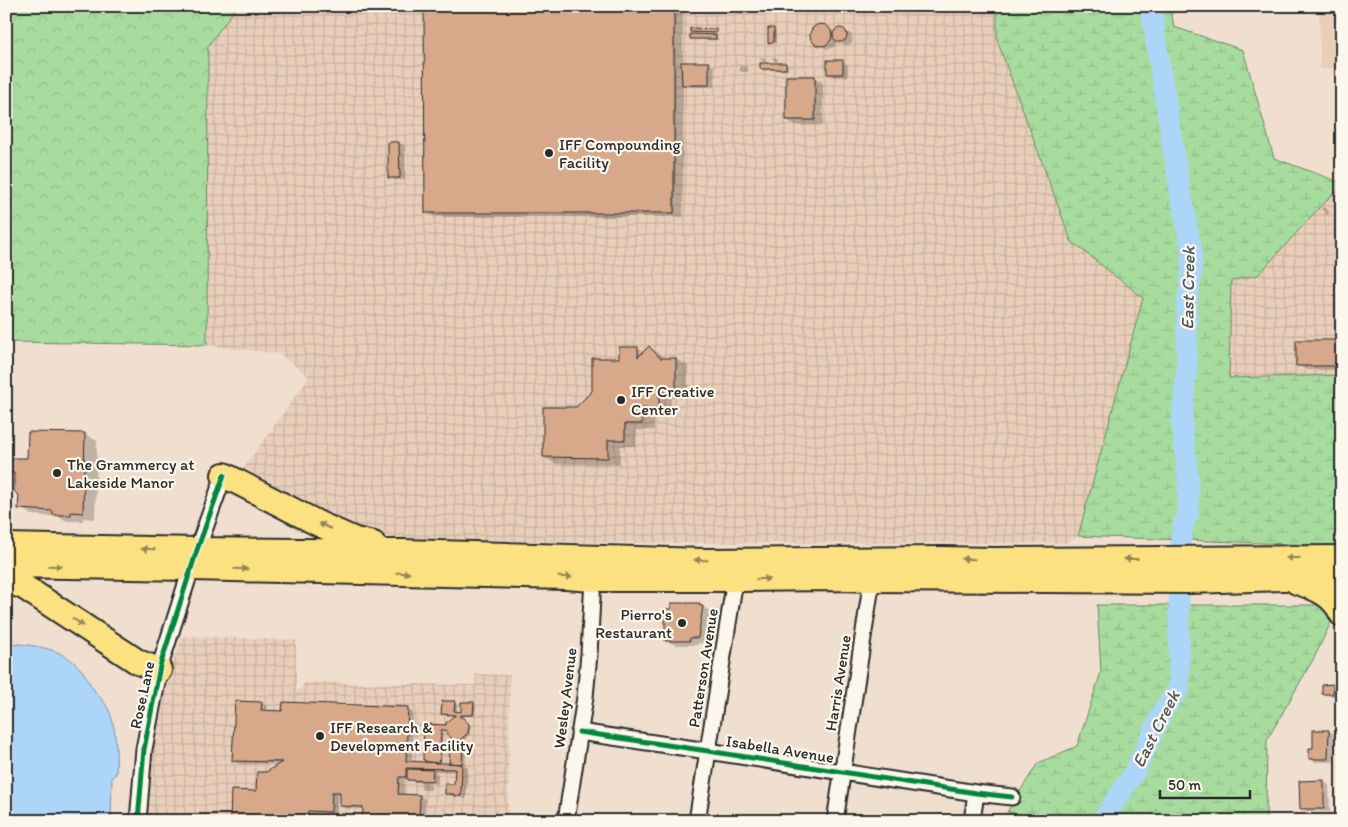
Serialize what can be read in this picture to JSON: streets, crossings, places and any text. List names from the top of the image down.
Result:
{
  "streets": {
    "street": [
      "Patterson Avenue",
      "Harris Avenue",
      "Rose Lane",
      "Wesley Avenue",
      "Isabella Avenue"
    ]
  },
  "crossings": [
    ["Patterson Avenue", "Isabella Avenue"],
    ["Harris Avenue", "Isabella Avenue"],
    ["Wesley Avenue", "Isabella Avenue"]
  ],
  "water": ["East Creek"],
  "places": [
    "IFF Compounding Facility",
    "IFF Creative Center",
    "The Grammercy at Lakeside Manor",
    "Pierro's Restaurant",
    "IFF Research & Development Facility"
  ],
  "scale_bar": "50 m"
}
